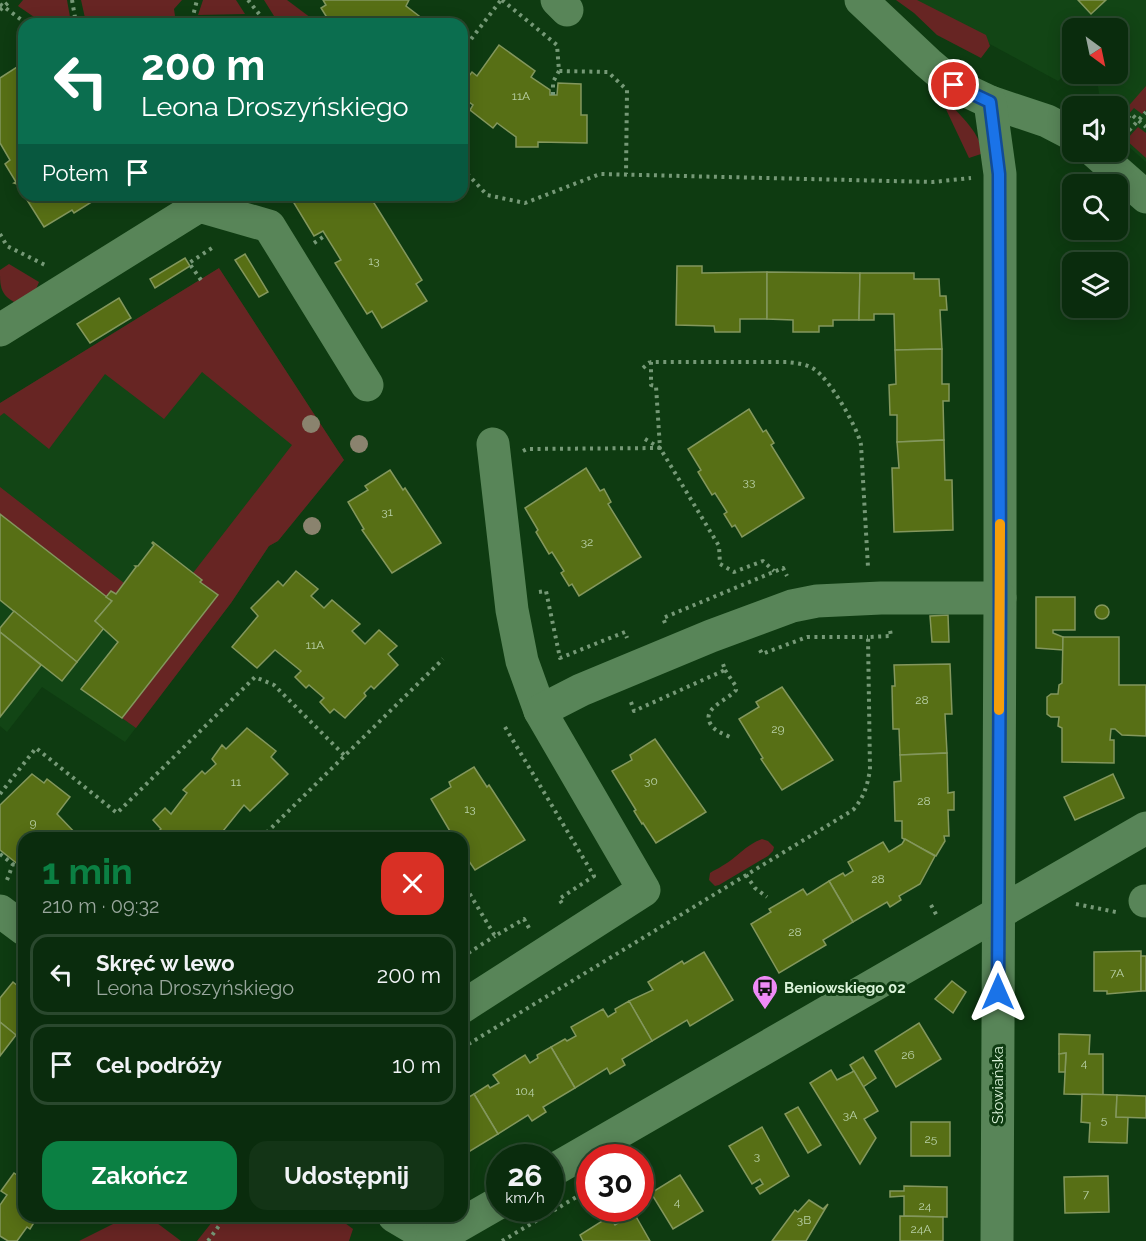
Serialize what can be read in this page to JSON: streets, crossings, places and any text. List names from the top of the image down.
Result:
{
  "streets": {
    "street": ["Słowiańska"]
  },
  "places": {
    "bus stop": ["Beniowskiego 02"]
  },
  "house_numbers": [
    "11A",
    "13",
    "33",
    "31",
    "32",
    "11A",
    "28",
    "29",
    "30",
    "11",
    "28",
    "13",
    "9",
    "28",
    "28",
    "7A",
    "26",
    "4",
    "104",
    "3A",
    "5",
    "25",
    "3",
    "7",
    "4",
    "24",
    "3B",
    "24A"
  ],
  "north": "bottom right",
  "page": {
    "turn": ["200 m", "Leona Droszyńskiego"],
    "then": "Potem",
    "heading": ["1 min", "210 m · 09:32"],
    "list": [
      {
        "name": "Skręć w lewo",
        "note": "Leona Droszyńskiego",
        "value": "200 m"
      },
      {
        "name": "Cel podróży",
        "value": "10 m"
      }
    ],
    "buttons": ["Zakończ", "Udostępnij"],
    "speed": "26 km/h",
    "limit": "30"
  }
}
